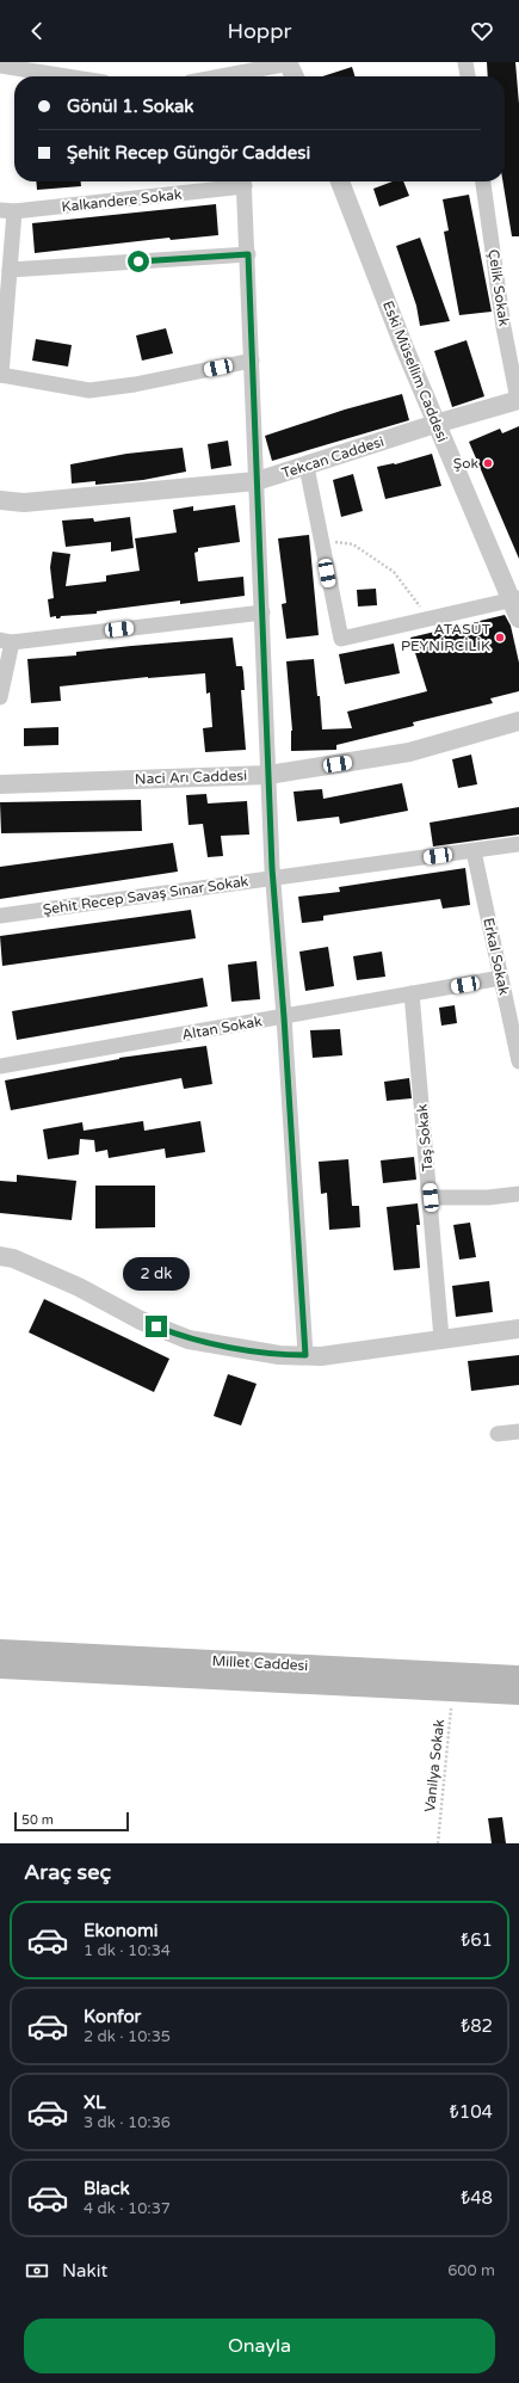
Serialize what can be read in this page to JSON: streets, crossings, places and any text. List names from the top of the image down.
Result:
{
  "streets": {
    "main road": ["Millet Caddesi"],
    "street": [
      "Kalkandere Sokak",
      "Çelik Sokak",
      "Eski Müsellim Caddesi",
      "Tekcan Caddesi",
      "Naci Arı Caddesi",
      "Şehit Recep Savaş Sınar Sokak",
      "Erkal Sokak",
      "Altan Sokak",
      "Taş Sokak"
    ],
    "path": ["Vanilya Sokak"]
  },
  "crossings": [
    ["Çelik Sokak", "Tekcan Caddesi"],
    ["Eski Müsellim Caddesi", "Tekcan Caddesi"],
    ["Şehit Recep Savaş Sınar Sokak", "Erkal Sokak"],
    ["Erkal Sokak", "Altan Sokak"],
    ["Altan Sokak", "Taş Sokak"],
    ["Millet Caddesi", "Vanilya Sokak"]
  ],
  "places": ["Şok", "ATASÜT PEYNİRCİLİK"],
  "scale_bar": "50 m",
  "page": {
    "header": "Hoppr",
    "banner": ["Gönül 1. Sokak", "Şehit Recep Güngör Caddesi"],
    "bubble": "2 dk",
    "scale": "50 m",
    "heading": "Araç seç",
    "list": [
      {
        "name": "Ekonomi",
        "note": "1 dk · 10:34",
        "value": "₺61"
      },
      {
        "name": "Konfor",
        "note": "2 dk · 10:35",
        "value": "₺82"
      },
      {
        "name": "XL",
        "note": "3 dk · 10:36",
        "value": "₺104"
      },
      {
        "name": "Black",
        "note": "4 dk · 10:37",
        "value": "₺48"
      }
    ],
    "pay": ["Nakit", "600 m"],
    "buttons": "Onayla"
  }
}
